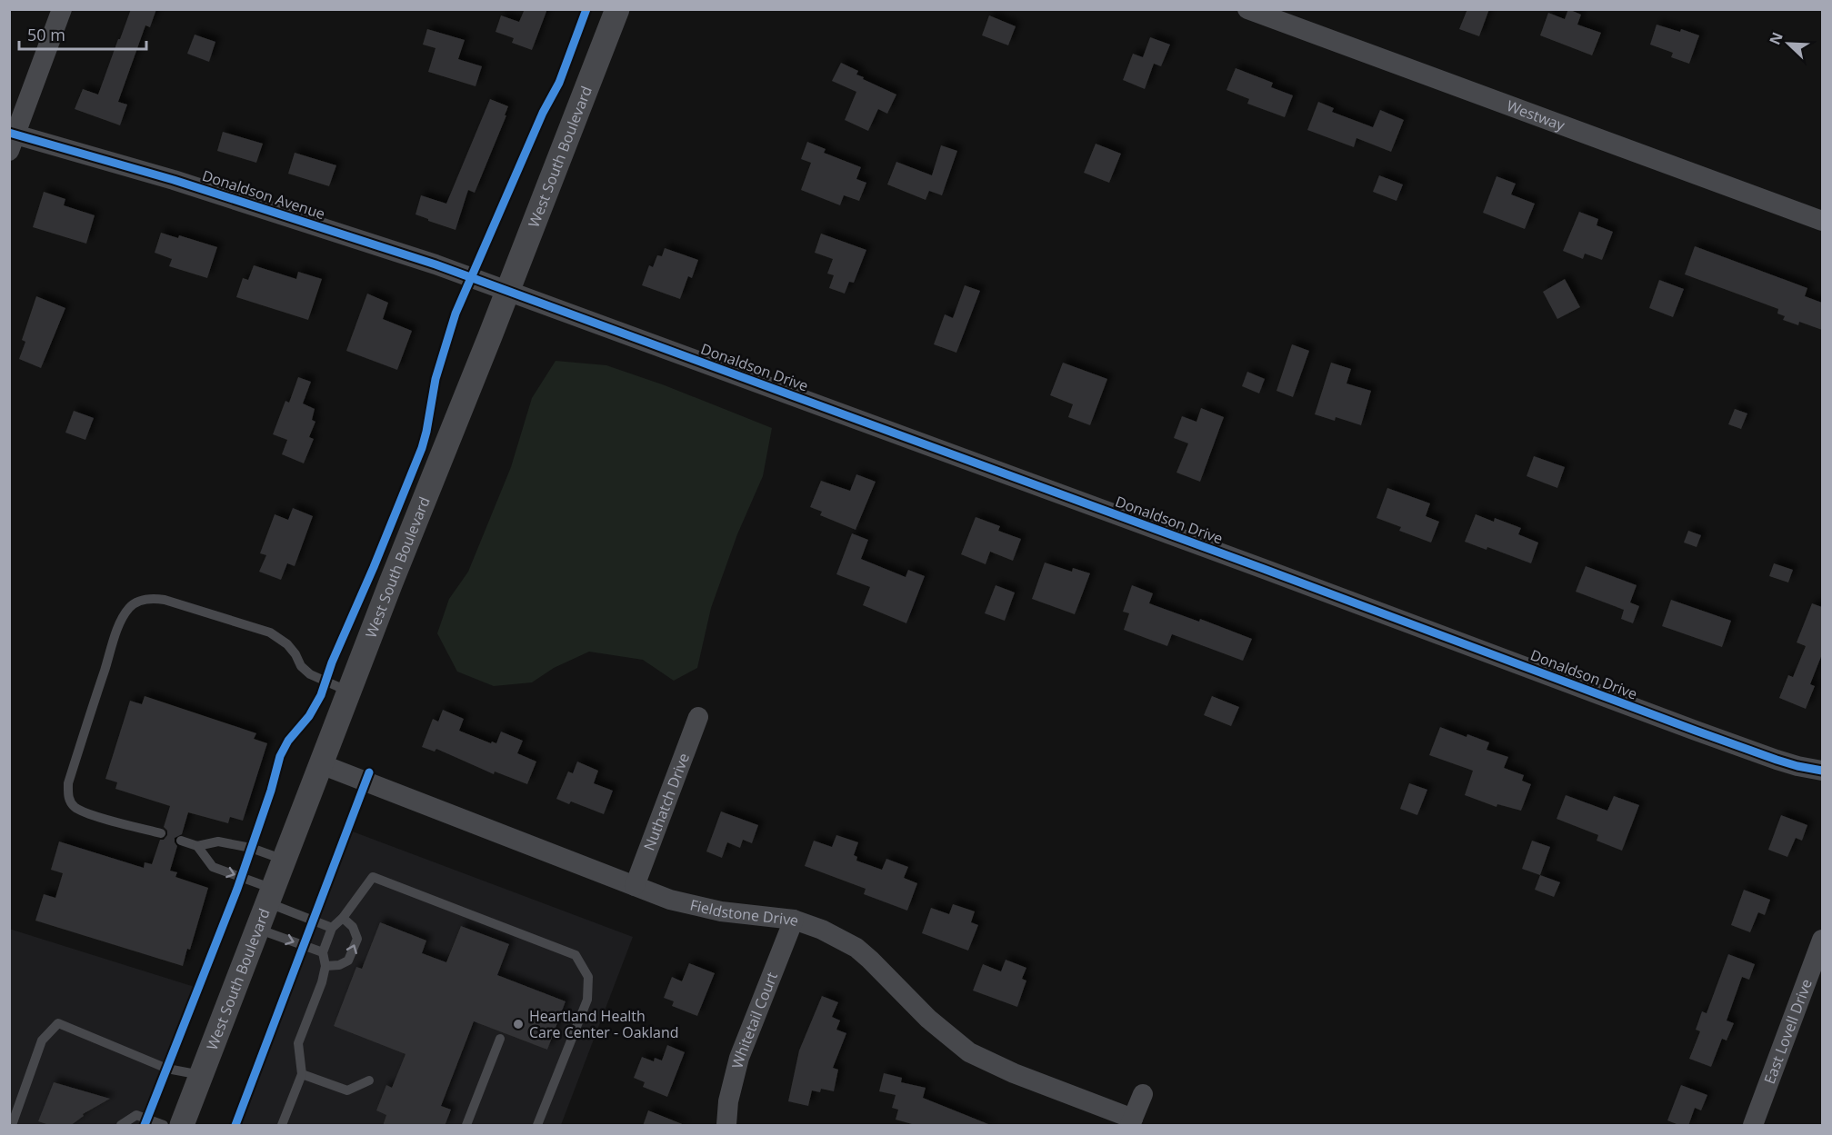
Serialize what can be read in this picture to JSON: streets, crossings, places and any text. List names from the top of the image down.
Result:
{
  "streets": {
    "street": [
      "Westway",
      "West South Boulevard",
      "Donaldson Avenue",
      "Donaldson Drive",
      "Nuthatch Drive",
      "Fieldstone Drive",
      "Whitetail Court",
      "East Lovell Drive"
    ]
  },
  "crossings": [
    ["West South Boulevard", "Donaldson Avenue"],
    ["West South Boulevard", "Donaldson Drive"],
    ["West South Boulevard", "Fieldstone Drive"],
    ["Donaldson Avenue", "Donaldson Drive"],
    ["Nuthatch Drive", "Fieldstone Drive"],
    ["Fieldstone Drive", "Whitetail Court"]
  ],
  "places": ["Heartland Health Care Center - Oakland"],
  "scale_bar": "50 m",
  "north": "top left"
}
